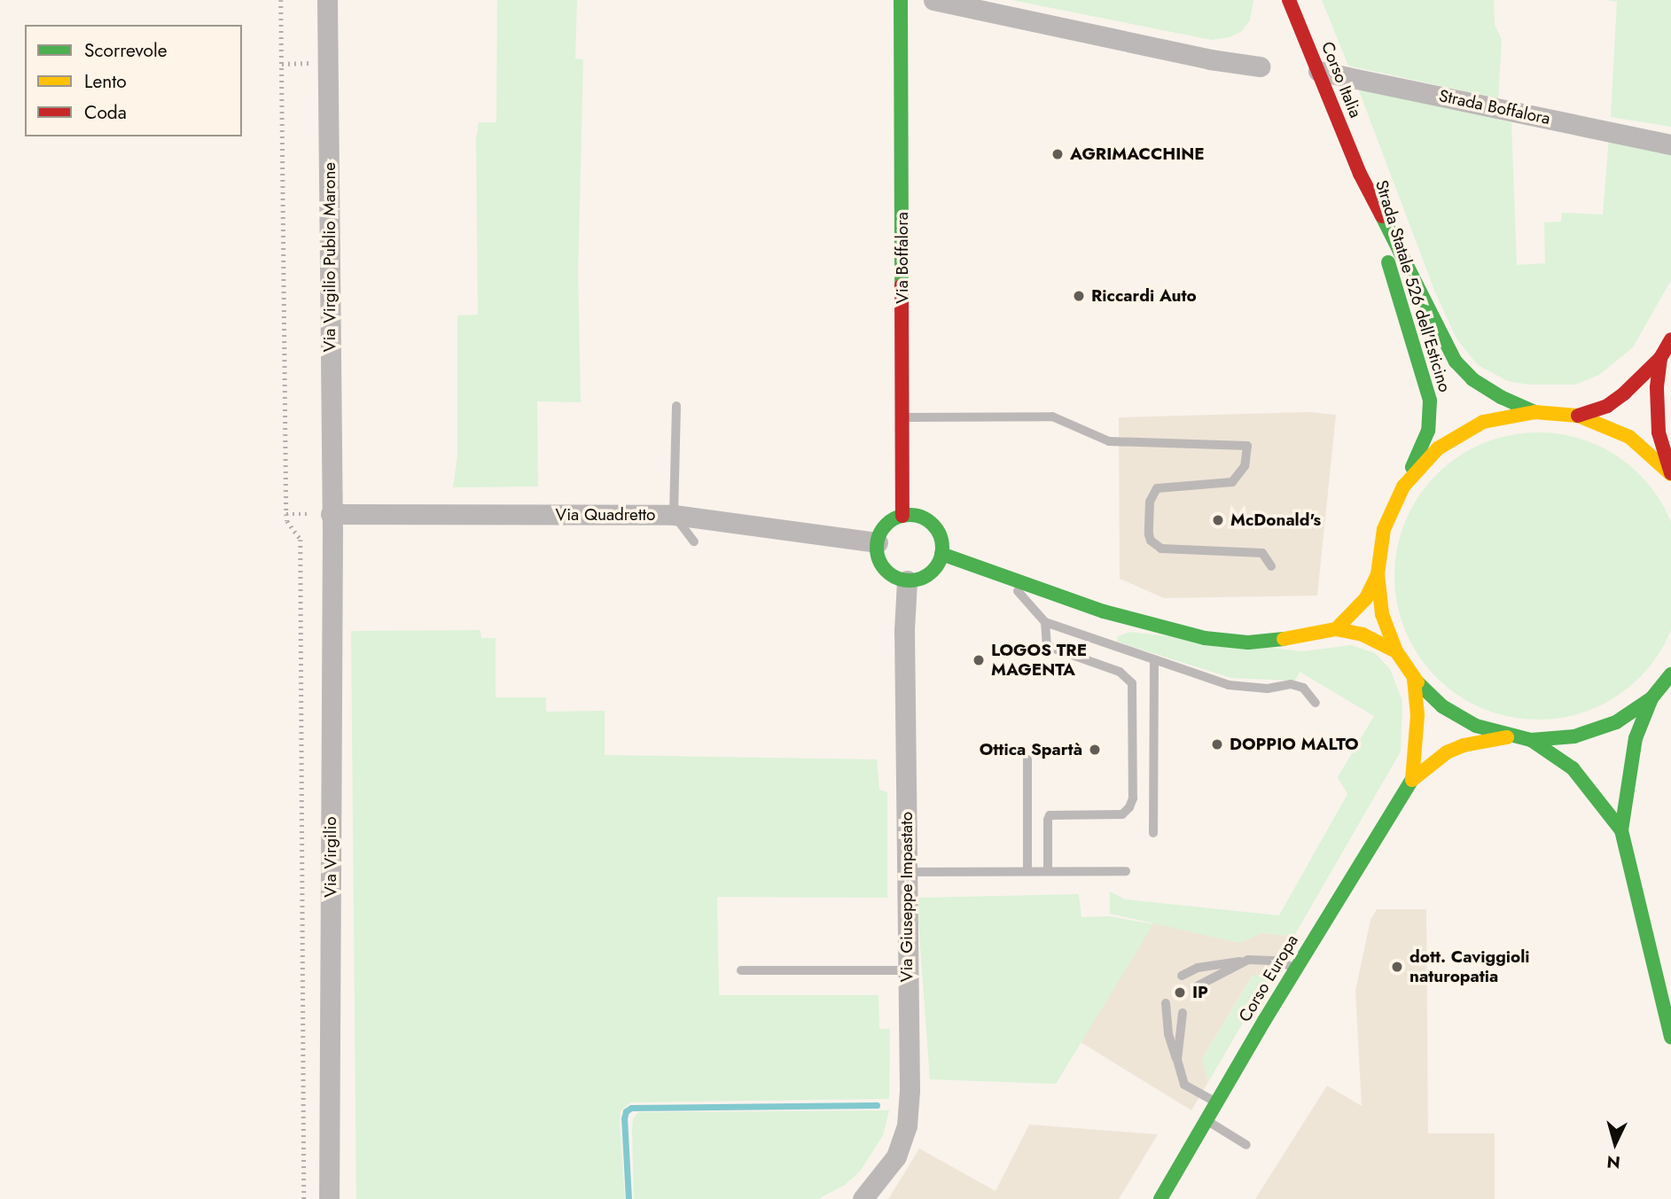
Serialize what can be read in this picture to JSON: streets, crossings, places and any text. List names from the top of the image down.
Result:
{
  "streets": {
    "main road": [
      "Corso Italia",
      "Via Boffalora",
      "Strada Statale 526 dell'Esticino",
      "Corso Europa"
    ],
    "street": [
      "Strada Boffalora",
      "Via Virgilio Publio Marone",
      "Via Quadretto",
      "Via Virgilio",
      "Via Giuseppe Impastato"
    ]
  },
  "crossings": [
    ["Corso Italia", "Strada Boffalora"],
    ["Corso Italia", "Strada Statale 526 dell'Esticino"],
    ["Via Virgilio Publio Marone", "Via Quadretto"],
    ["Via Virgilio Publio Marone", "Via Virgilio"],
    ["Via Boffalora", "Via Quadretto"],
    ["Via Boffalora", "Via Giuseppe Impastato"],
    ["Strada Statale 526 dell'Esticino", "Corso Europa"],
    ["Via Quadretto", "Via Virgilio"],
    ["Via Quadretto", "Via Giuseppe Impastato"]
  ],
  "places": [
    "AGRIMACCHINE",
    "Riccardi Auto",
    "McDonald's",
    "LOGOS TRE MAGENTA",
    "DOPPIO MALTO",
    "Ottica Spartà",
    "dott. Caviggioli naturopatia",
    "IP"
  ],
  "legend": ["Scorrevole", "Lento", "Coda"],
  "north": "bottom"
}
